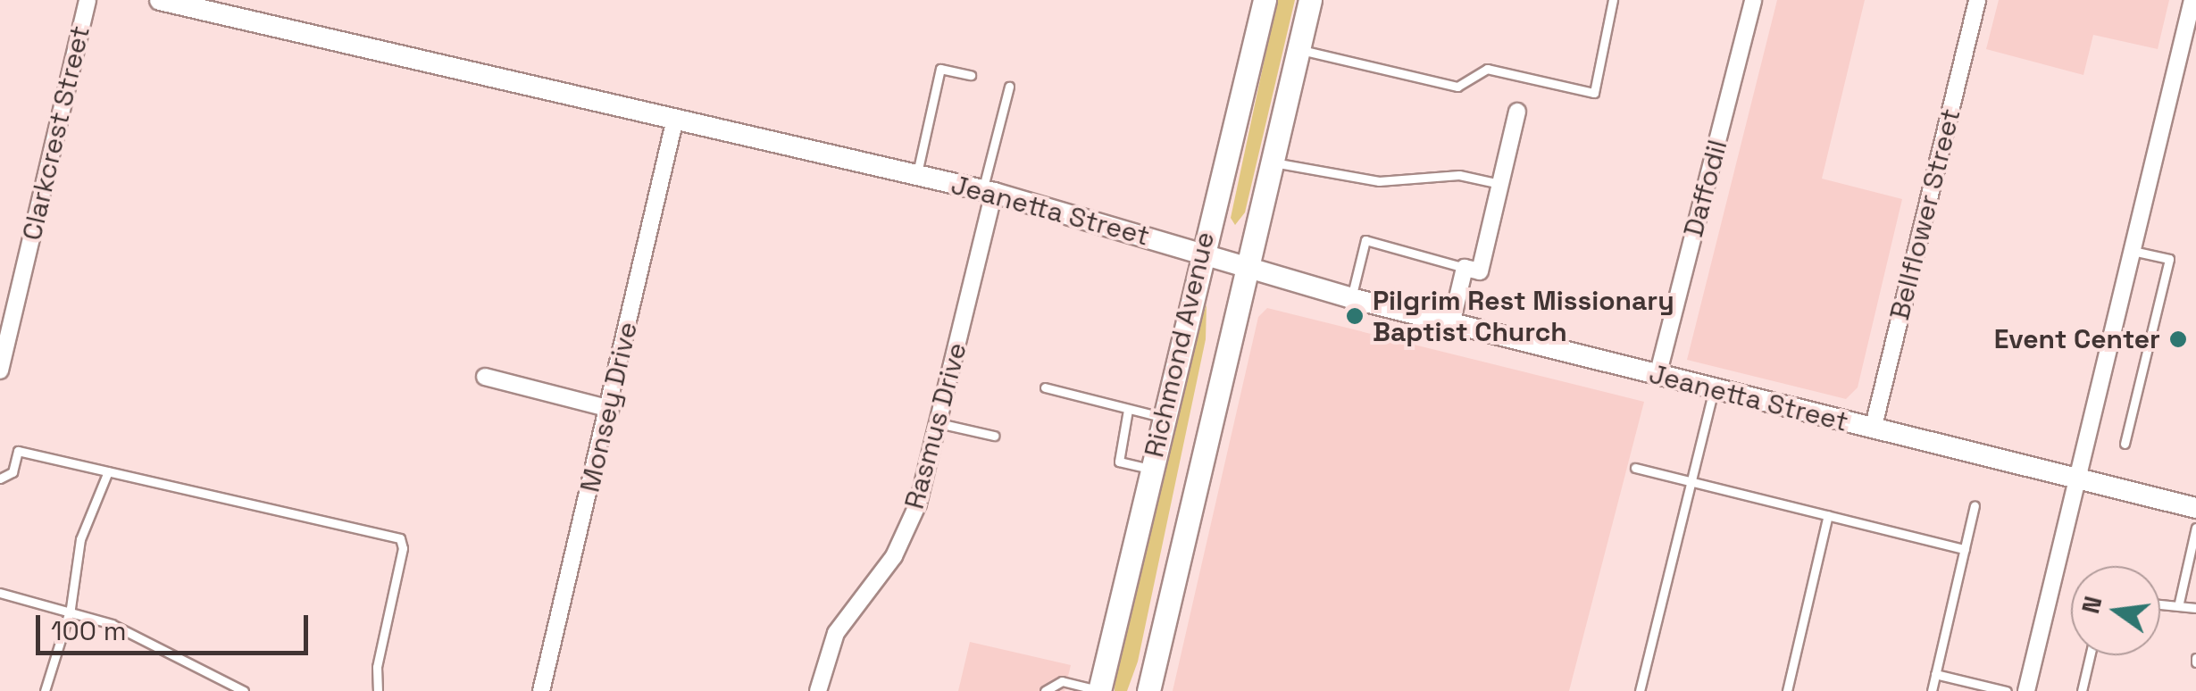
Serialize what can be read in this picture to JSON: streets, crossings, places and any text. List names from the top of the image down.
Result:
{
  "streets": {
    "main road": ["Richmond Avenue"],
    "street": [
      "Clarkcrest Street",
      "Daffodil",
      "Jeanetta Street",
      "Bellflower Street",
      "Monsey Drive",
      "Rasmus Drive"
    ]
  },
  "crossings": [
    ["Daffodil", "Jeanetta Street"],
    ["Jeanetta Street", "Bellflower Street"],
    ["Jeanetta Street", "Richmond Avenue"],
    ["Jeanetta Street", "Monsey Drive"],
    ["Jeanetta Street", "Rasmus Drive"]
  ],
  "places": ["Pilgrim Rest Missionary Baptist Church", "Event Center"],
  "scale_bar": "100 m",
  "north": "left"
}
